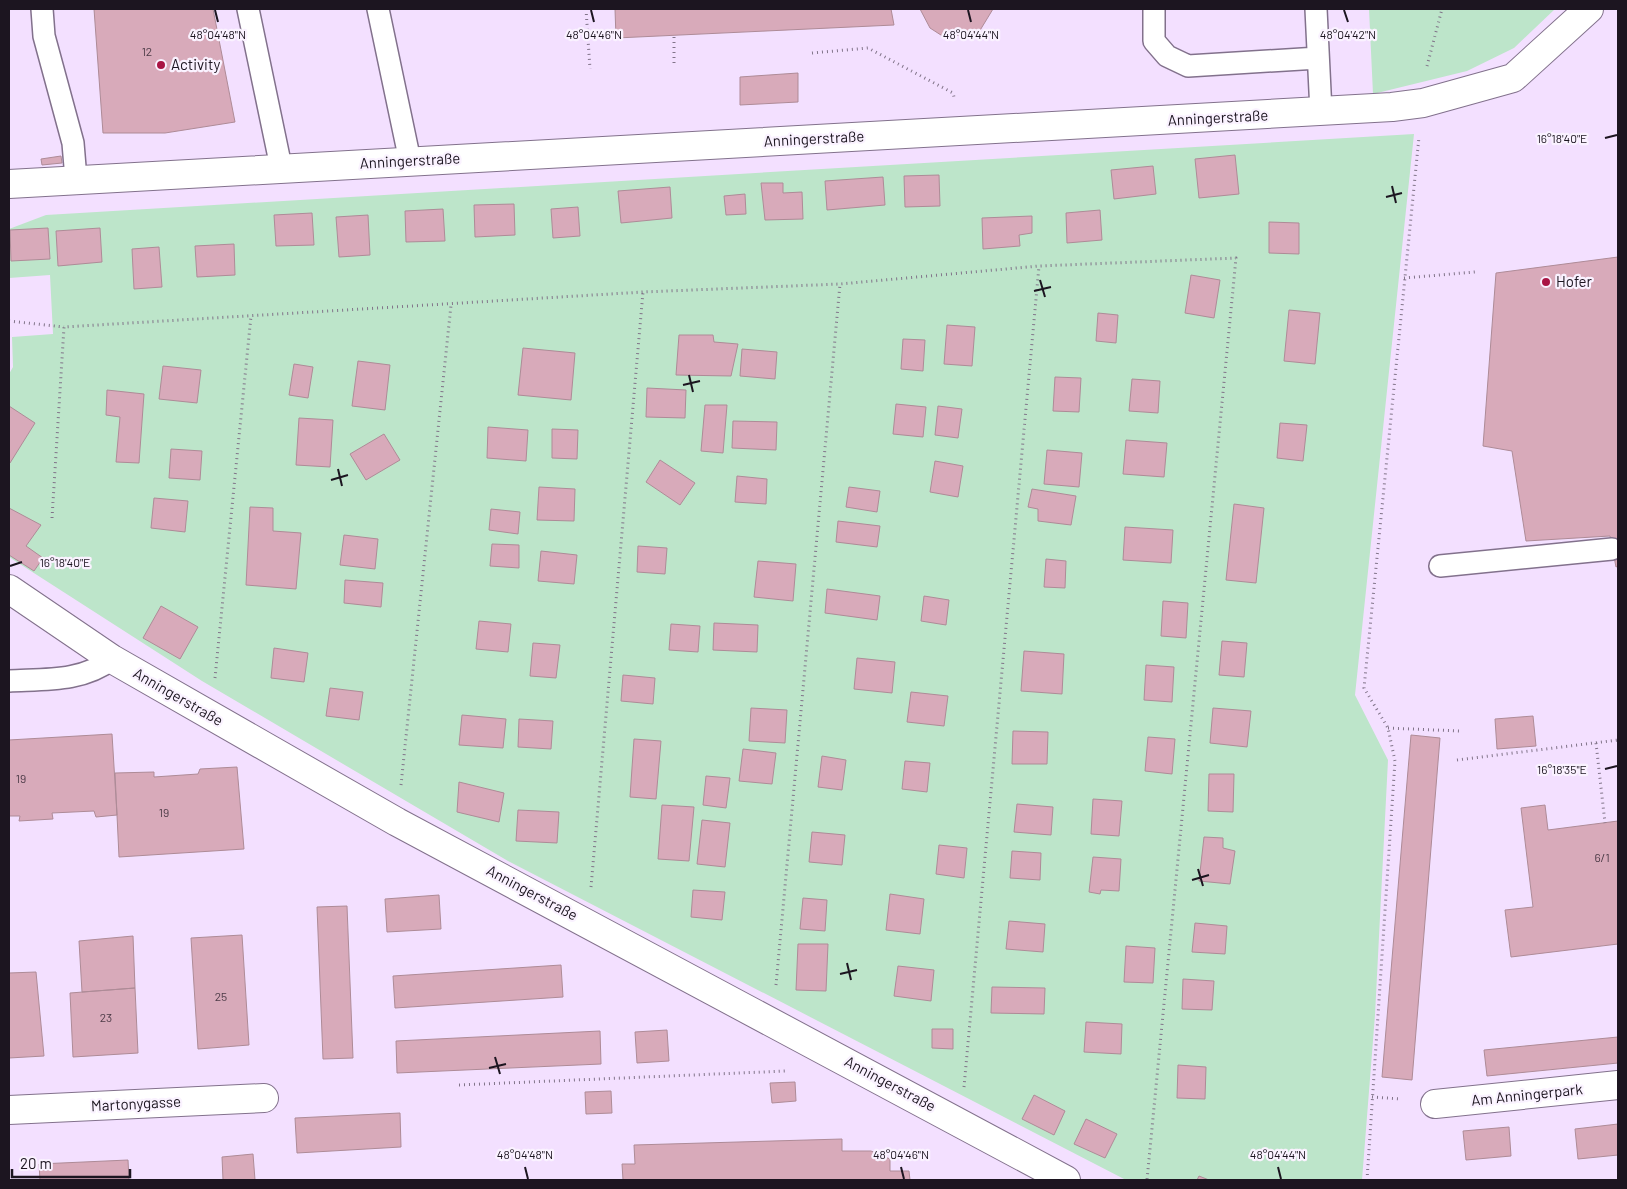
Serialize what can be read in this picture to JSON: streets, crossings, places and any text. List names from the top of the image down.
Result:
{
  "streets": {
    "street": ["Anningerstraße", "Am Anningerpark", "Martonygasse"]
  },
  "places": ["Activity", "Hofer"],
  "house_numbers": [
    "12",
    "19",
    "19",
    "6/1",
    "25",
    "23"
  ],
  "scale_bar": "20 m",
  "coordinates": [
    "48°04'42\"N",
    "48°04'48\"N",
    "48°04'46\"N",
    "48°04'44\"N",
    "16°18'40\"E",
    "16°18'35\"E"
  ]
}
